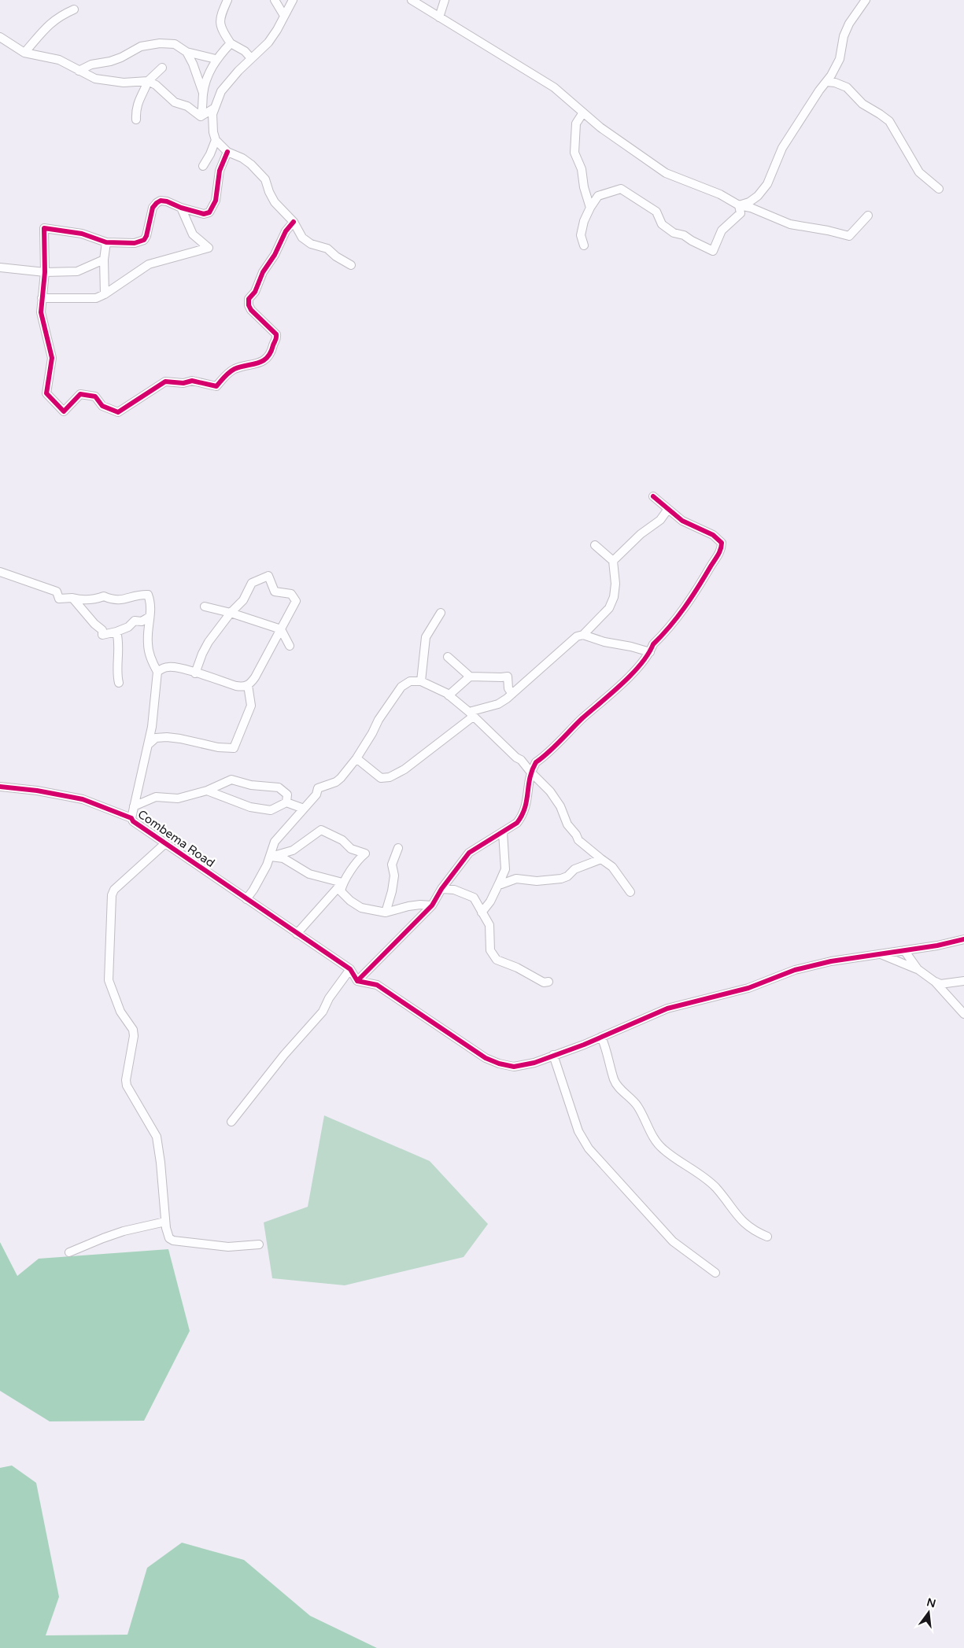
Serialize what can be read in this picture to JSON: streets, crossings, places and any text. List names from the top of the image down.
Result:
{
  "streets": {
    "street": ["Combema Road"]
  },
  "north": "top"
}
